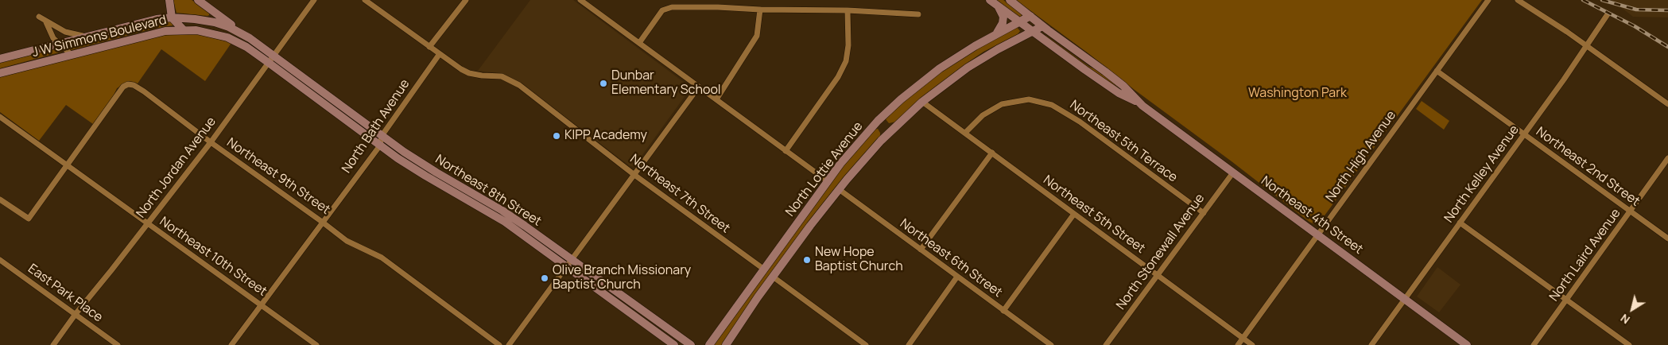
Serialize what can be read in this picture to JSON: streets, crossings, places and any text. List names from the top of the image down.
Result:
{
  "streets": {
    "main road": [
      "J W Simmons Boulevard",
      "North Lottie Avenue",
      "Northeast 8th Street",
      "Northeast 4th Street"
    ],
    "street": [
      "North Bath Avenue",
      "Northeast 5th Terrace",
      "North High Avenue",
      "Northeast 2nd Street",
      "North Jordan Avenue",
      "North Kelley Avenue",
      "Northeast 9th Street",
      "Northeast 7th Street",
      "Northeast 5th Street",
      "North Stonewall Avenue",
      "North Laird Avenue",
      "Northeast 10th Street",
      "Northeast 6th Street",
      "East Park Place"
    ]
  },
  "crossings": [
    ["J W Simmons Boulevard", "North Jordan Avenue"],
    ["J W Simmons Boulevard", "Northeast 8th Street"],
    ["North Bath Avenue", "Northeast 9th Street"],
    ["North Bath Avenue", "Northeast 8th Street"],
    ["North Bath Avenue", "Northeast 7th Street"],
    ["North Bath Avenue", "Northeast 10th Street"],
    ["Northeast 5th Terrace", "Northeast 5th Street"],
    ["Northeast 5th Terrace", "North Stonewall Avenue"],
    ["North High Avenue", "Northeast 2nd Street"],
    ["North High Avenue", "Northeast 5th Street"],
    ["North High Avenue", "Northeast 4th Street"],
    ["Northeast 2nd Street", "North Kelley Avenue"],
    ["Northeast 2nd Street", "North Laird Avenue"],
    ["North Jordan Avenue", "Northeast 9th Street"],
    ["North Jordan Avenue", "Northeast 8th Street"],
    ["North Jordan Avenue", "Northeast 10th Street"],
    ["North Jordan Avenue", "East Park Place"],
    ["North Lottie Avenue", "Northeast 7th Street"],
    ["North Lottie Avenue", "Northeast 5th Street"],
    ["North Lottie Avenue", "Northeast 4th Street"],
    ["North Lottie Avenue", "Northeast 6th Street"],
    ["North Kelley Avenue", "Northeast 4th Street"],
    ["Northeast 9th Street", "Northeast 10th Street"],
    ["Northeast 5th Street", "North Stonewall Avenue"],
    ["Northeast 4th Street", "North Stonewall Avenue"]
  ],
  "parks": ["Washington Park"],
  "places": [
    "Dunbar Elementary School",
    "KIPP Academy",
    "New Hope Baptist Church",
    "Olive Branch Missionary Baptist Church"
  ],
  "north": "bottom left"
}
